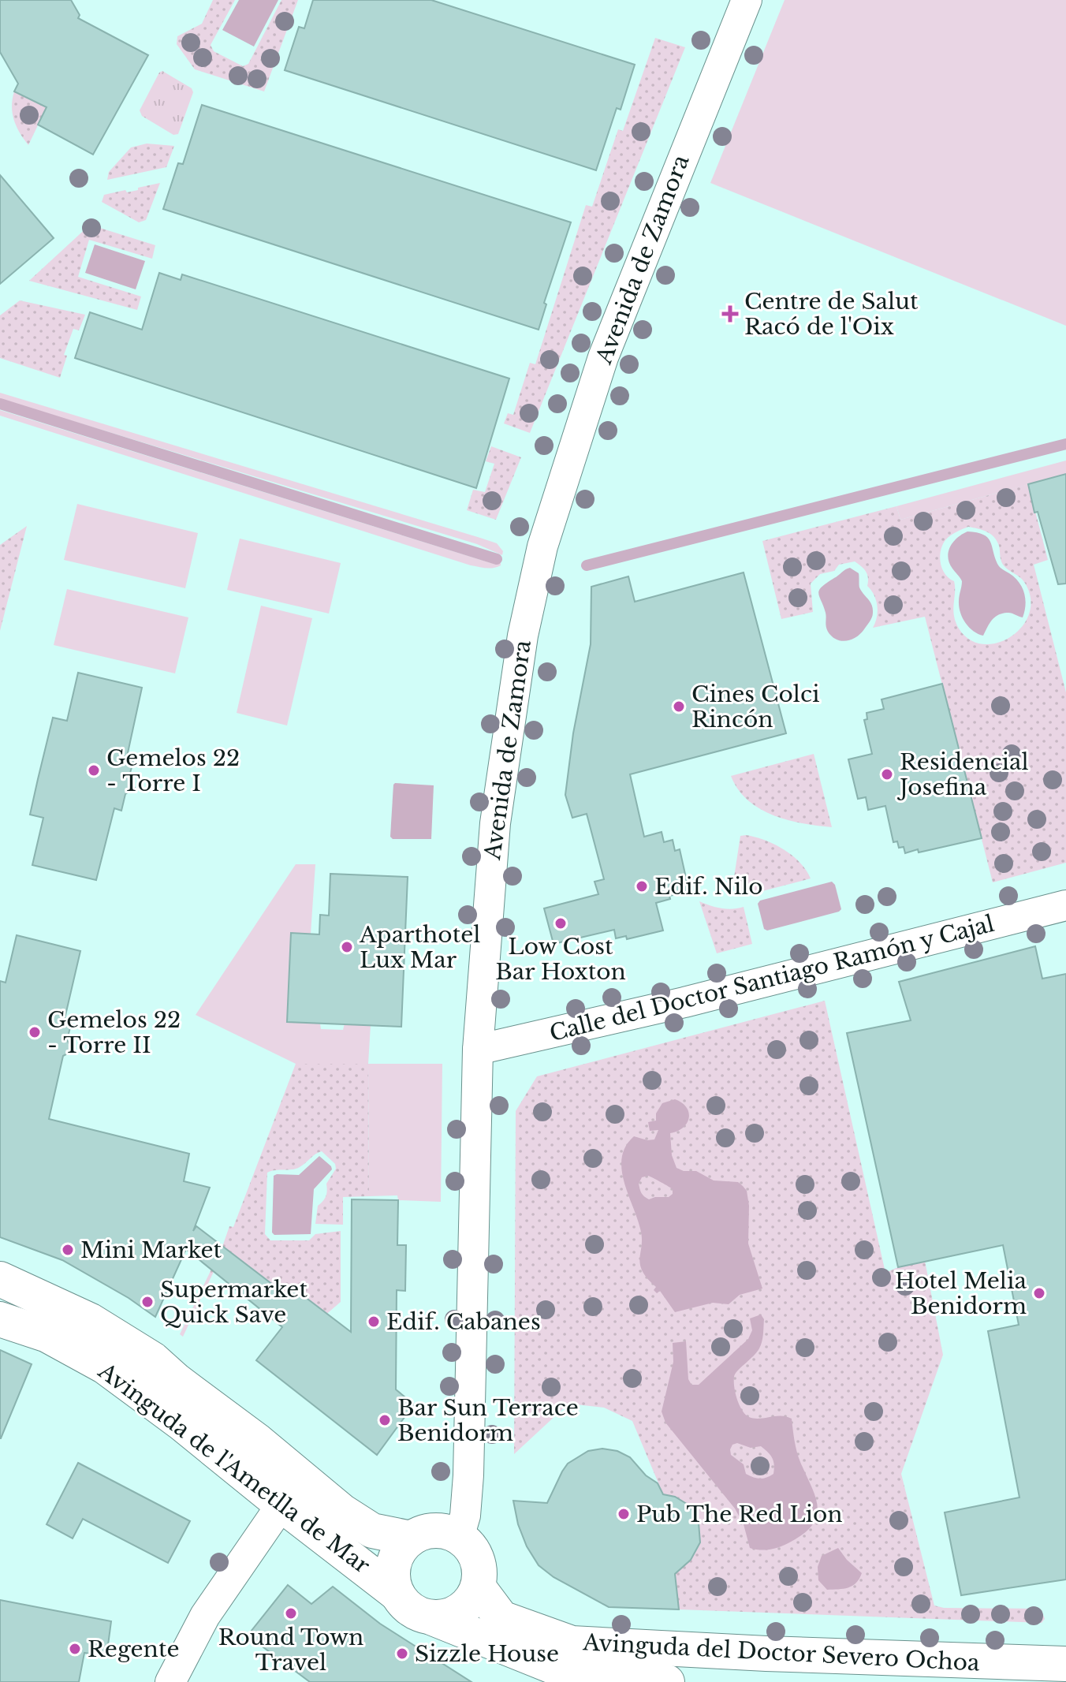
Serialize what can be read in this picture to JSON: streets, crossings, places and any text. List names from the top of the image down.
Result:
{
  "streets": {
    "street": [
      "Avenida de Zamora",
      "Calle del Doctor Santiago Ramón y Cajal",
      "Avinguda de l'Ametlla de Mar",
      "Avinguda del Doctor Severo Ochoa"
    ]
  },
  "crossings": [
    ["Avenida de Zamora", "Calle del Doctor Santiago Ramón y Cajal"],
    ["Avenida de Zamora", "Avinguda de l'Ametlla de Mar"],
    ["Avenida de Zamora", "Avinguda del Doctor Severo Ochoa"],
    ["Avinguda de l'Ametlla de Mar", "Avinguda del Doctor Severo Ochoa"]
  ],
  "places": {
    "health": ["Centre de Salut Racó de l'Oix"],
    "other": [
      "Cines Colci Rincón",
      "Gemelos 22 - Torre I",
      "Residencial Josefina",
      "Edif. Nilo",
      "Low Cost Bar Hoxton",
      "Aparthotel Lux Mar",
      "Gemelos 22 - Torre II",
      "Mini Market",
      "Hotel Melia Benidorm",
      "Supermarket Quick Save",
      "Edif. Cabanes",
      "Bar Sun Terrace Benidorm",
      "Pub The Red Lion",
      "Round Town Travel",
      "Regente",
      "Sizzle House"
    ]
  }
}
